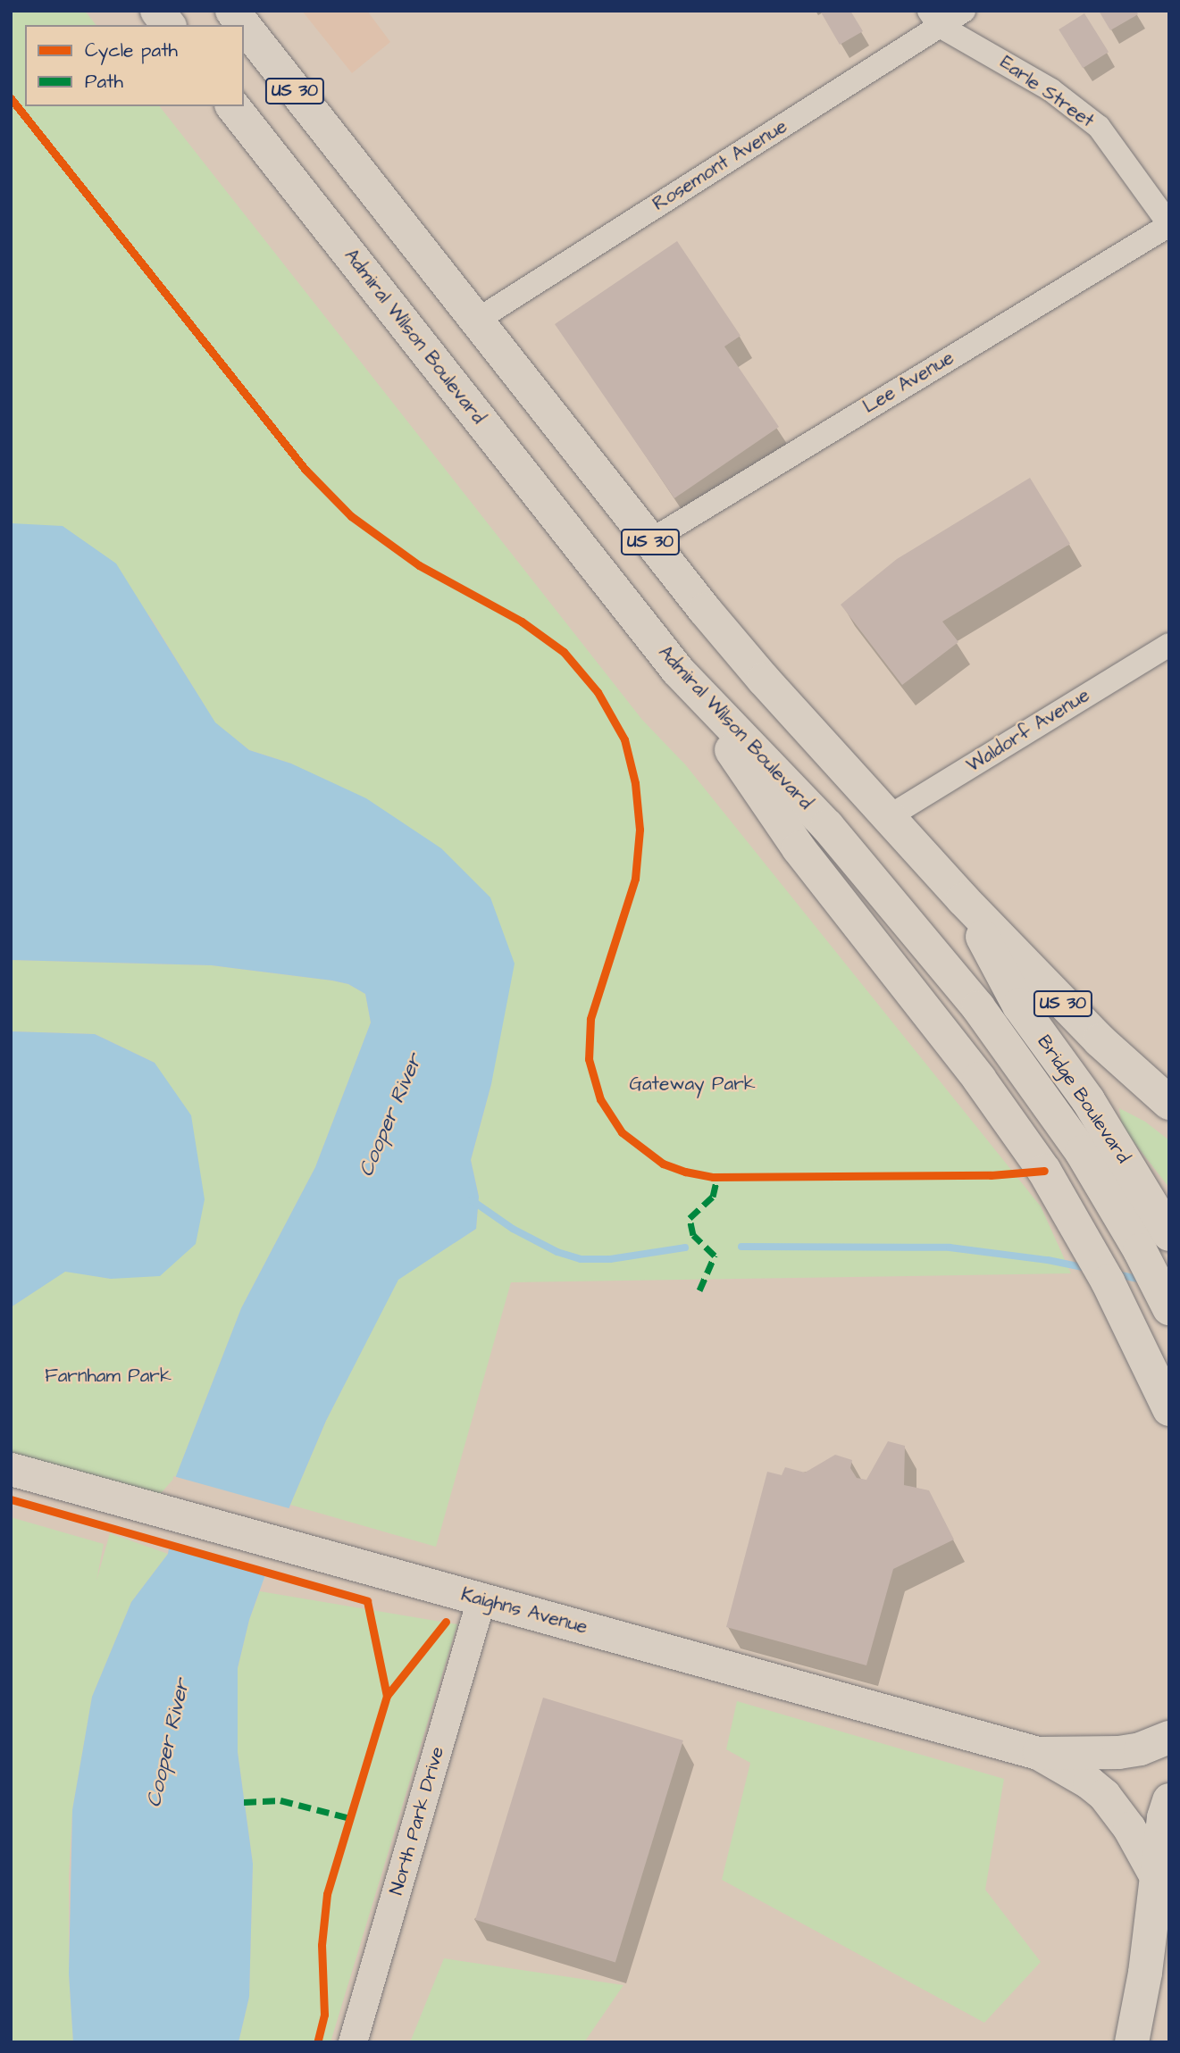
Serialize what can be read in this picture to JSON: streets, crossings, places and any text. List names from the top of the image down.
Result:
{
  "streets": {
    "highway": ["US 30", "Admiral Wilson Boulevard", "Bridge Boulevard"],
    "main road": ["Kaighns Avenue"],
    "street": [
      "Earle Street",
      "Rosemont Avenue",
      "Lee Avenue",
      "Waldorf Avenue",
      "North Park Drive"
    ]
  },
  "crossings": [
    ["US 30", "Rosemont Avenue"],
    ["US 30", "Lee Avenue"],
    ["US 30", "Waldorf Avenue"],
    ["US 30", "Bridge Boulevard"],
    ["Earle Street", "Rosemont Avenue"],
    ["Earle Street", "Lee Avenue"],
    ["Kaighns Avenue", "North Park Drive"]
  ],
  "water": ["Cooper River"],
  "parks": ["Gateway Park", "Farnham Park"],
  "legend": ["Cycle path", "Path"]
}
